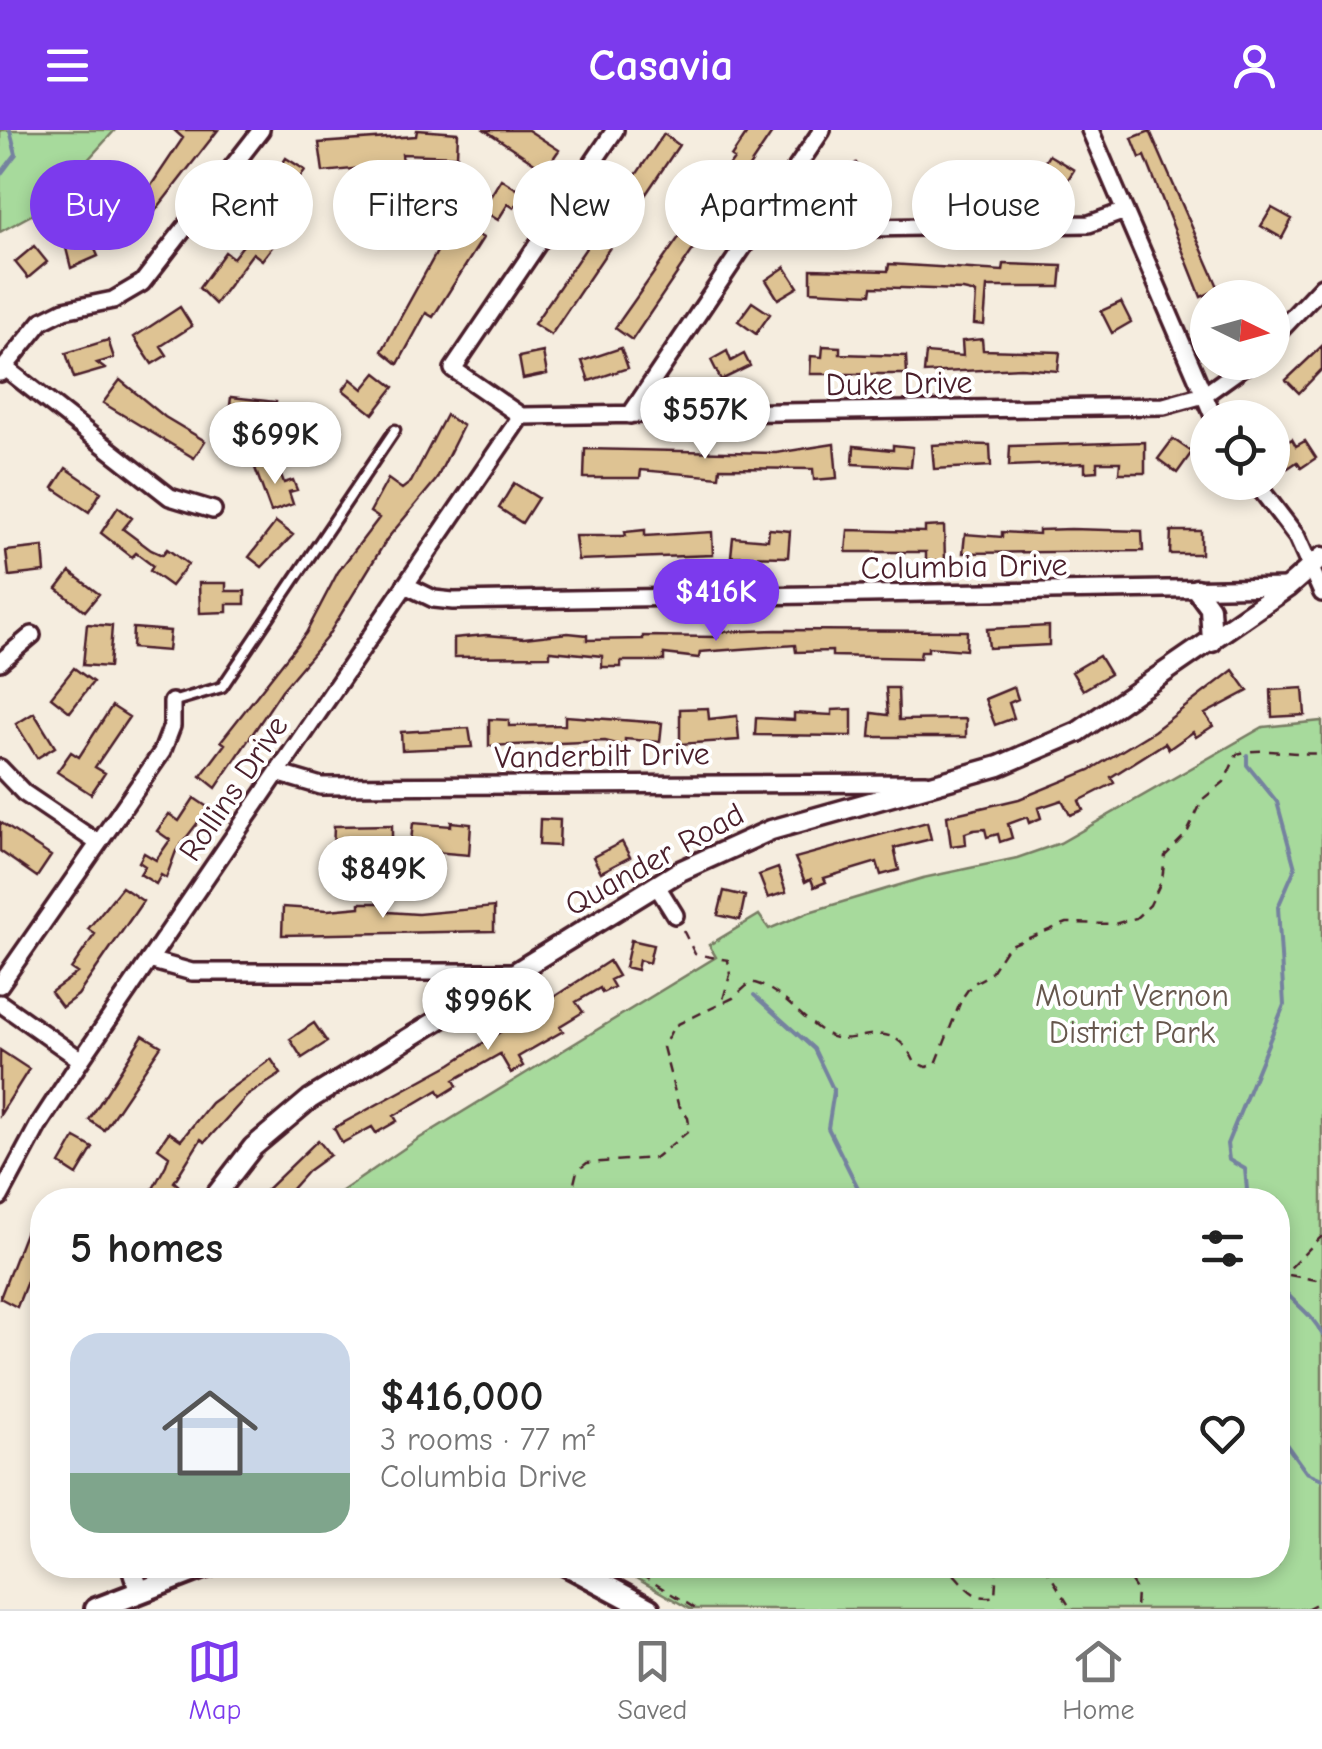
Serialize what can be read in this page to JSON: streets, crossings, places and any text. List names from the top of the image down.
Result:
{
  "streets": {
    "street": [
      "Duke Drive",
      "Columbia Drive",
      "Vanderbilt Drive",
      "Rollins Drive",
      "Quander Road"
    ]
  },
  "crossings": [
    ["Duke Drive", "Rollins Drive"],
    ["Columbia Drive", "Rollins Drive"],
    ["Columbia Drive", "Quander Road"],
    ["Vanderbilt Drive", "Rollins Drive"],
    ["Vanderbilt Drive", "Quander Road"]
  ],
  "parks": ["Mount Vernon District Park"],
  "north": "right",
  "page": {
    "header": "Casavia",
    "chip": [
      "Buy",
      "Rent",
      "Filters",
      "New",
      "Apartment",
      "House"
    ],
    "price": [
      "$557K",
      "$699K",
      "$416K",
      "$849K",
      "$996K"
    ],
    "heading": "5 homes",
    "list": [
      {
        "name": "$416,000",
        "note": "3 rooms · 77 m² · Columbia Drive"
      }
    ],
    "tabs": ["Map", "Saved", "Home"]
  }
}
